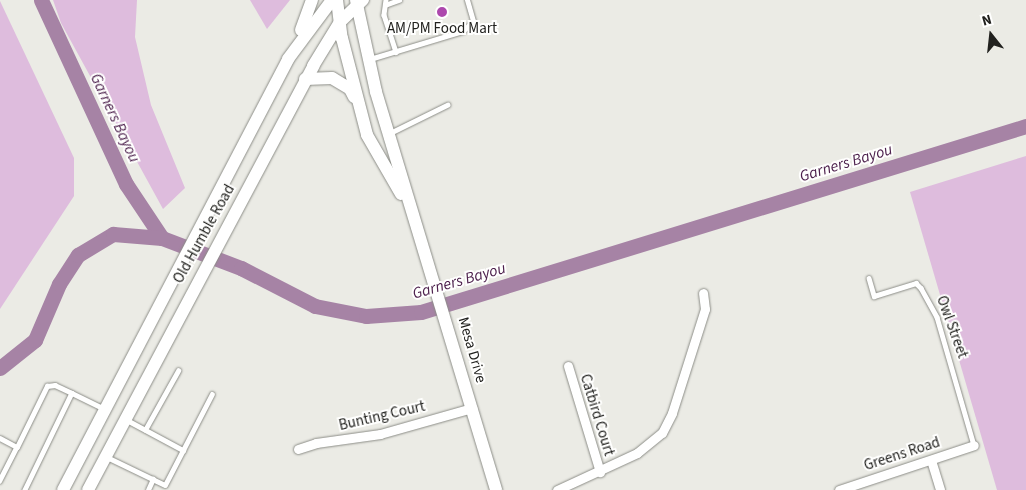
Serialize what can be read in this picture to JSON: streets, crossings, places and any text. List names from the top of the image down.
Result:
{
  "streets": {
    "main road": ["Old Humble Road", "Mesa Drive"],
    "street": ["Catbird Court", "Bunting Court", "Greens Road"],
    "lane": ["Owl Street"]
  },
  "crossings": [
    ["Old Humble Road", "Mesa Drive"],
    ["Owl Street", "Greens Road"],
    ["Mesa Drive", "Bunting Court"]
  ],
  "water": ["Garners Bayou"],
  "places": ["AM/PM Food Mart"],
  "north": "top"
}
